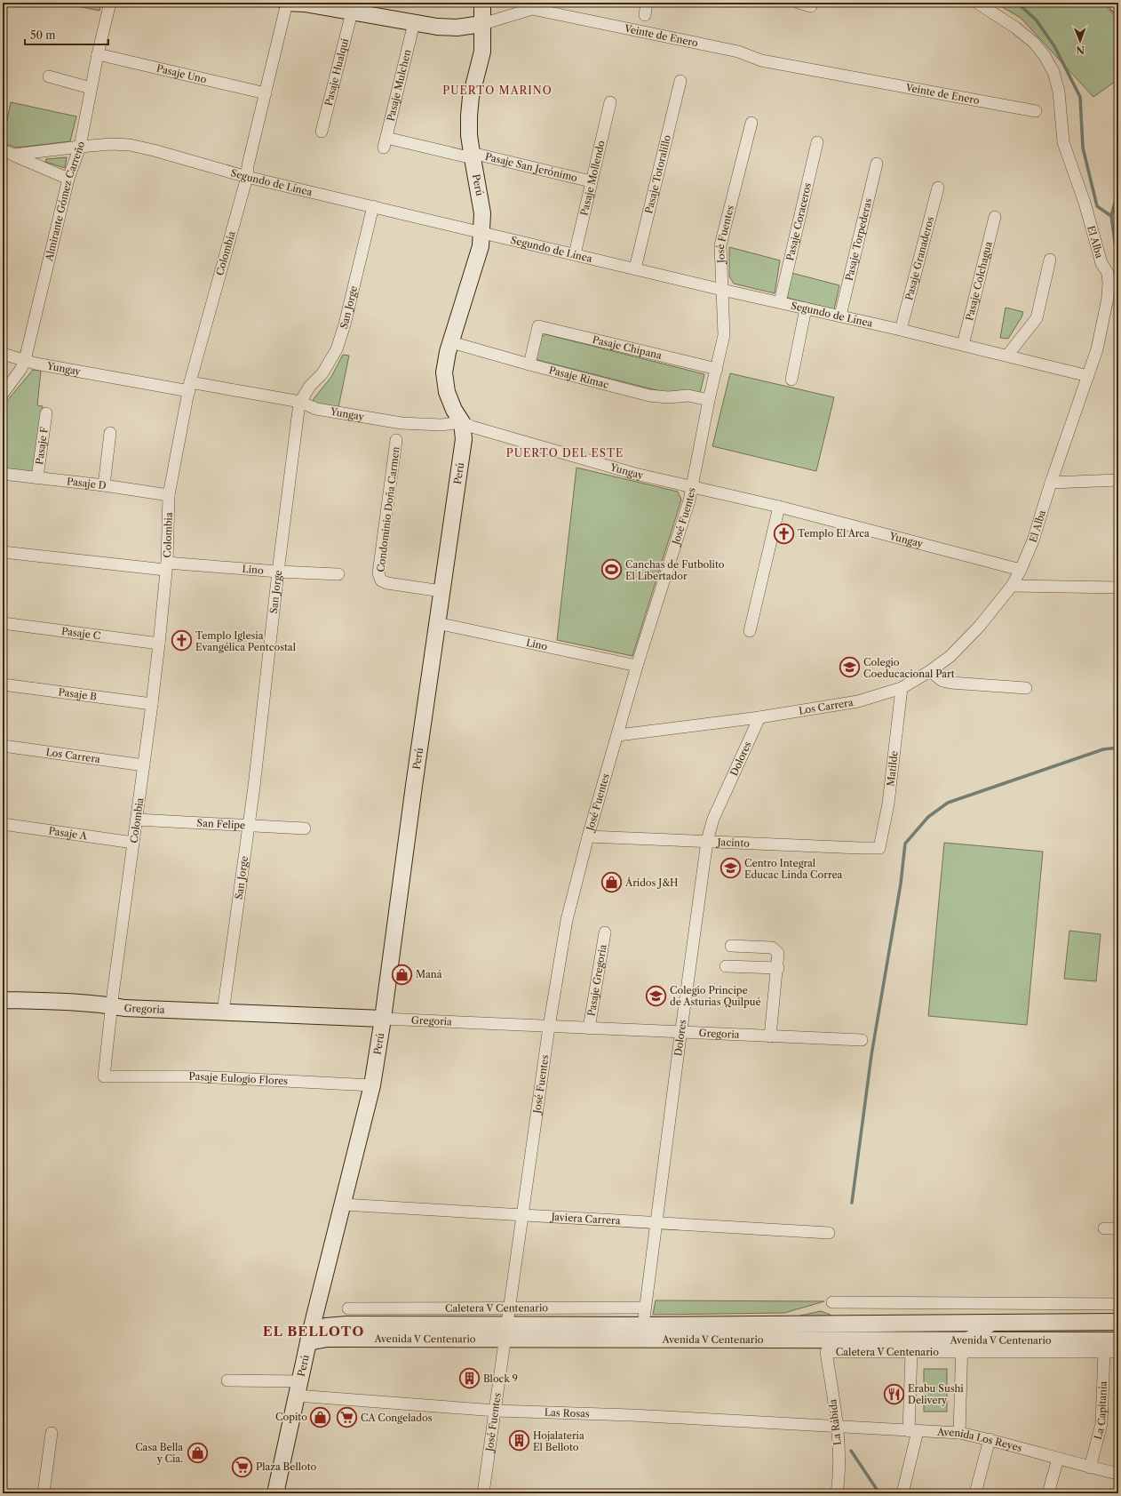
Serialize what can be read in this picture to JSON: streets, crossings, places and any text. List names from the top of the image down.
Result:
{
  "streets": {
    "street": [
      "Veinte de Enero",
      "Pasaje Hualqui",
      "Pasaje Uno",
      "Pasaje Mulchen",
      "Pasaje San Jerónimo",
      "Pasaje Totoralillo",
      "Pasaje Mollendo",
      "Segundo de Línea",
      "Perú",
      "Almirante Gómez Carreño",
      "Pasaje Coraceros",
      "José Fuentes",
      "Pasaje Torpederas",
      "El Alba",
      "Colombia",
      "Pasaje Granaderos",
      "Pasaje Colchagua",
      "San Jorge",
      "Pasaje Chipana",
      "Yungay",
      "Pasaje Rimac",
      "Pasaje F",
      "Pasaje D",
      "Condominio Doña Carmen",
      "Lino",
      "Pasaje C",
      "Pasaje B",
      "Los Carrera",
      "Dolores",
      "Matilde",
      "San Felipe",
      "Pasaje A",
      "Jacinto",
      "Pasaje Gregoria",
      "Gregoria",
      "Pasaje Eulogio Flores",
      "Javiera Carrera",
      "Caletera V Centenario",
      "Avenida V Centenario",
      "La Capitanía",
      "Las Rosas",
      "La Rábida",
      "Avenida Los Reyes"
    ]
  },
  "crossings": [
    ["Veinte de Enero", "Pasaje Hualqui"],
    ["Veinte de Enero", "Pasaje Mulchen"],
    ["Veinte de Enero", "Perú"],
    ["Veinte de Enero", "Colombia"],
    ["Pasaje Uno", "Almirante Gómez Carreño"],
    ["Pasaje Uno", "Colombia"],
    ["Pasaje Mulchen", "Pasaje San Jerónimo"],
    ["Pasaje San Jerónimo", "Pasaje Mollendo"],
    ["Pasaje San Jerónimo", "Perú"],
    ["Pasaje Totoralillo", "Segundo de Línea"],
    ["Pasaje Mollendo", "Segundo de Línea"],
    ["Segundo de Línea", "Perú"],
    ["Segundo de Línea", "Almirante Gómez Carreño"],
    ["Segundo de Línea", "Pasaje Coraceros"],
    ["Segundo de Línea", "José Fuentes"],
    ["Segundo de Línea", "Pasaje Torpederas"],
    ["Segundo de Línea", "El Alba"],
    ["Segundo de Línea", "Colombia"],
    ["Segundo de Línea", "Pasaje Granaderos"],
    ["Segundo de Línea", "Pasaje Colchagua"],
    ["Segundo de Línea", "San Jorge"],
    ["Perú", "Yungay"],
    ["Perú", "Pasaje Rimac"],
    ["Perú", "Condominio Doña Carmen"],
    ["Perú", "Lino"],
    ["Perú", "Gregoria"],
    ["Perú", "Pasaje Eulogio Flores"],
    ["Perú", "Javiera Carrera"],
    ["Perú", "Avenida V Centenario"],
    ["Perú", "Las Rosas"],
    ["Almirante Gómez Carreño", "Yungay"],
    ["José Fuentes", "Pasaje Chipana"],
    ["José Fuentes", "Yungay"],
    ["José Fuentes", "Pasaje Rimac"],
    ["José Fuentes", "Lino"],
    ["José Fuentes", "Los Carrera"],
    ["José Fuentes", "Jacinto"],
    ["José Fuentes", "Gregoria"],
    ["José Fuentes", "Javiera Carrera"],
    ["José Fuentes", "Caletera V Centenario"],
    ["José Fuentes", "Avenida V Centenario"],
    ["José Fuentes", "Las Rosas"],
    ["El Alba", "Yungay"],
    ["Colombia", "Yungay"],
    ["Colombia", "Pasaje D"],
    ["Colombia", "Lino"],
    ["Colombia", "Pasaje C"],
    ["Colombia", "Pasaje B"],
    ["Colombia", "Los Carrera"],
    ["Colombia", "San Felipe"],
    ["Colombia", "Pasaje A"],
    ["Colombia", "Gregoria"],
    ["Colombia", "Pasaje Eulogio Flores"],
    ["San Jorge", "Yungay"],
    ["San Jorge", "Lino"],
    ["San Jorge", "San Felipe"],
    ["San Jorge", "Gregoria"],
    ["Pasaje Chipana", "Pasaje Rimac"],
    ["Pasaje F", "Pasaje D"],
    ["Los Carrera", "Dolores"],
    ["Los Carrera", "Matilde"],
    ["Dolores", "Jacinto"],
    ["Dolores", "Gregoria"],
    ["Dolores", "Javiera Carrera"],
    ["Dolores", "Caletera V Centenario"],
    ["Dolores", "Avenida V Centenario"],
    ["Matilde", "Jacinto"],
    ["Pasaje Gregoria", "Gregoria"],
    ["Caletera V Centenario", "Avenida V Centenario"],
    ["Caletera V Centenario", "La Capitanía"],
    ["Caletera V Centenario", "La Rábida"],
    ["La Capitanía", "Avenida Los Reyes"],
    ["Las Rosas", "La Rábida"],
    ["Las Rosas", "Avenida Los Reyes"],
    ["La Rábida", "Avenida Los Reyes"]
  ],
  "districts": ["PUERTO MARINO", "PUERTO DEL ESTE", "EL BELLOTO"],
  "places": {
    "church": ["Templo El Arca", "Templo Iglesia Evangélica Pentcostal"],
    "sports": ["Canchas de Futbolito El Libertador"],
    "school or university": ["Colegio Coeducacional Part", "Centro Integral Educac Linda Correa", "Colegio Príncipe de Asturias Quilpué"],
    "shop": [
      "Áridos J&H",
      "Maná",
      "Copito",
      "Casa Bella y Cia."
    ],
    "building": ["Block 9", "Hojalatería El Belloto"],
    "restaurant": ["Erabu Sushi Delivery"],
    "supermarket": ["CA Congelados", "Plaza Belloto"]
  },
  "scale_bar": "50 m",
  "north": "bottom"
}
